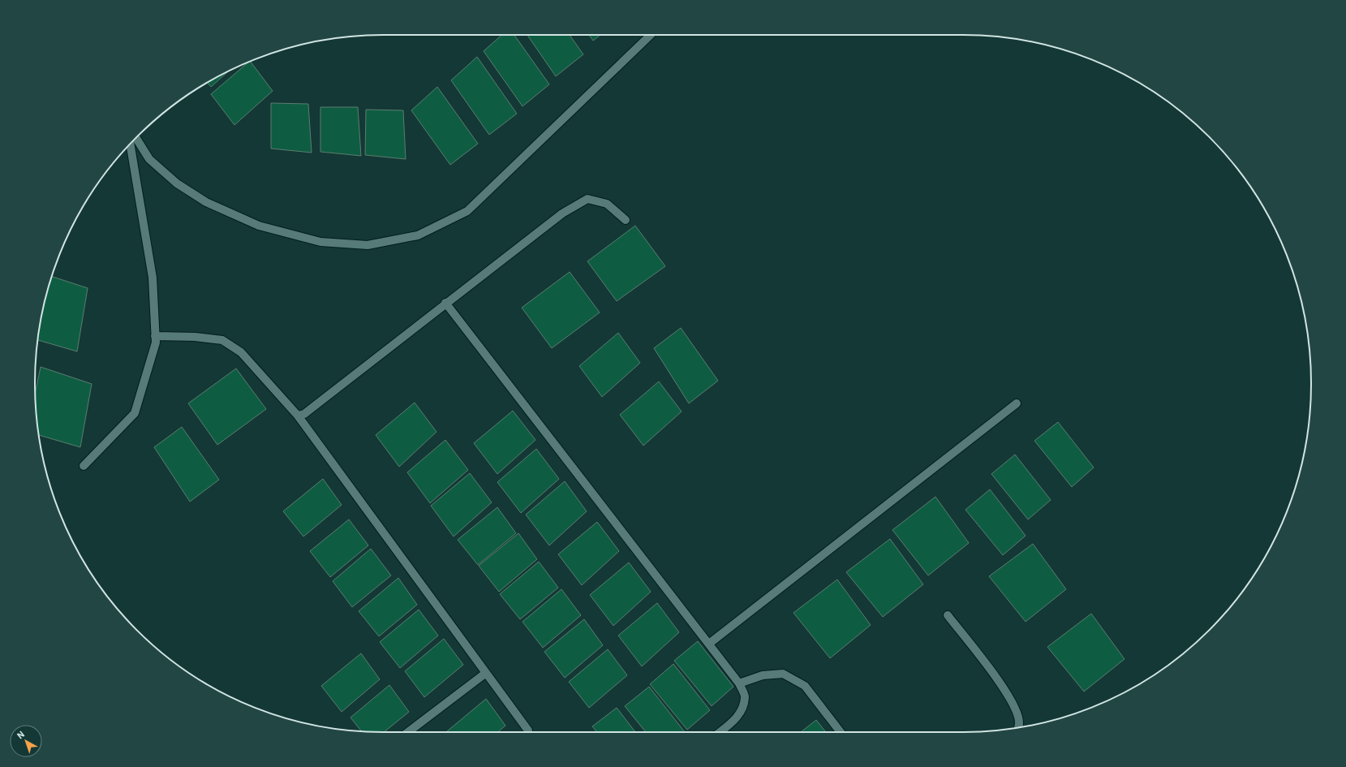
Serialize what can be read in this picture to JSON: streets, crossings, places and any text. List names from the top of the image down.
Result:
{
  "north": "top left"
}
